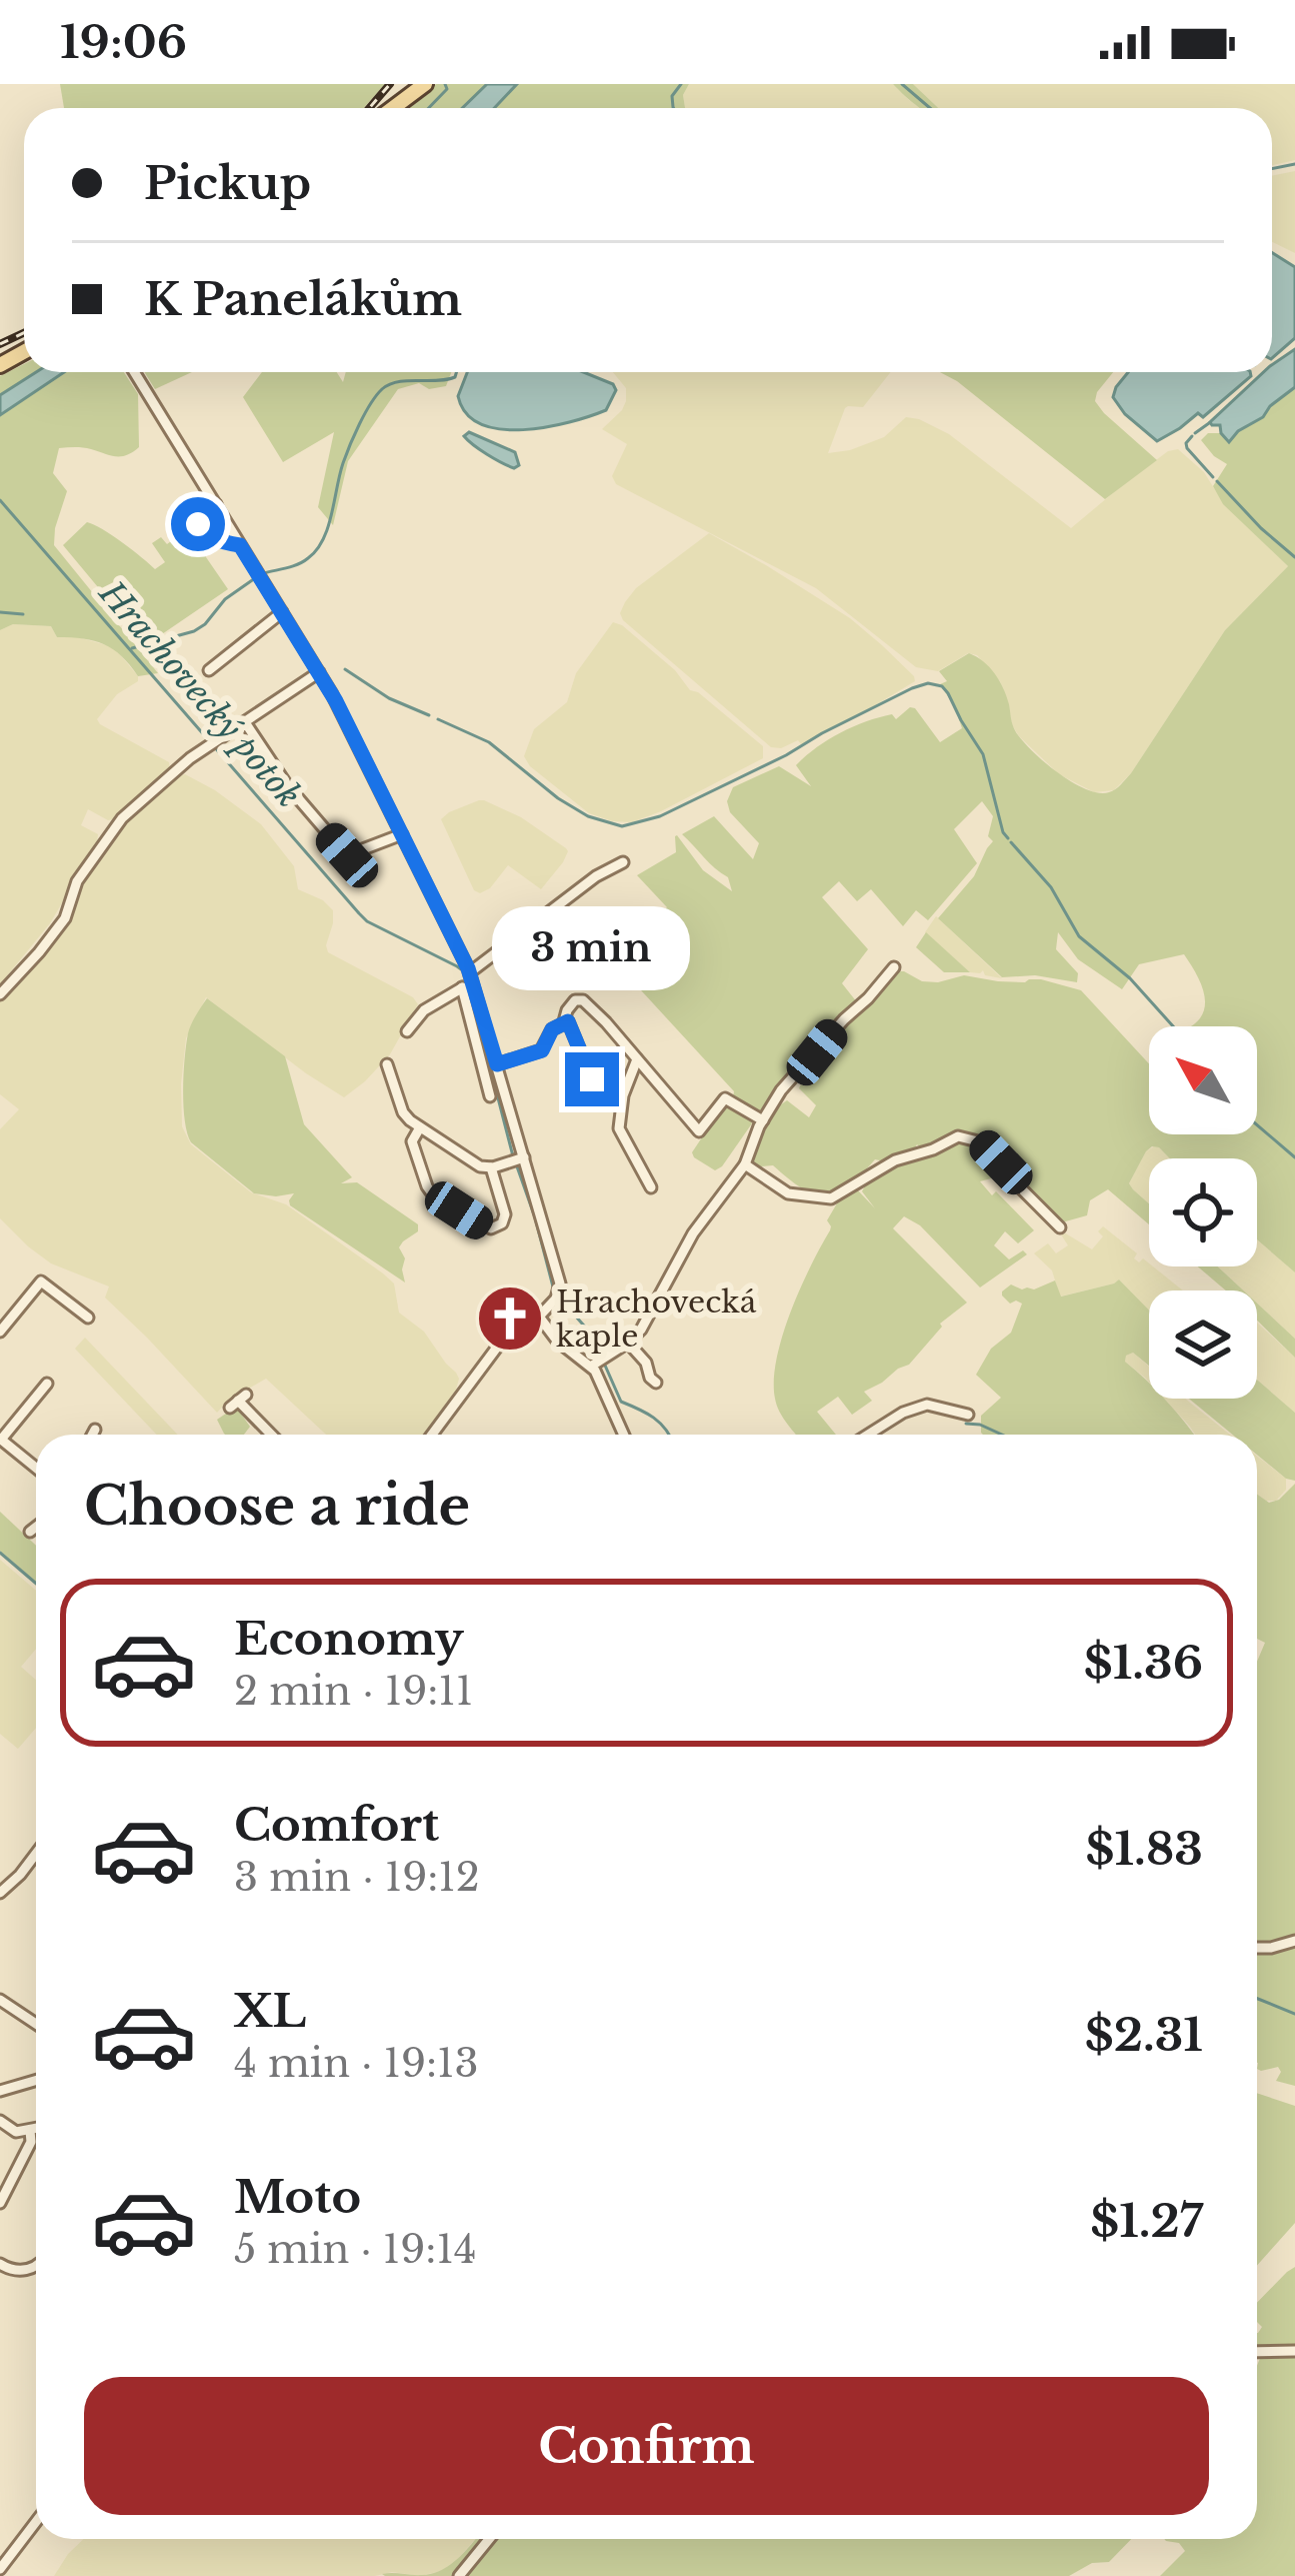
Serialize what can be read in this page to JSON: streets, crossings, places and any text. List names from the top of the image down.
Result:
{
  "water": ["Hrachovecký potok"],
  "places": {
    "church": ["Hrachovecká kaple"]
  },
  "north": "top left",
  "page": {
    "status": "19:06",
    "banner": ["Pickup", "K Panelákům"],
    "bubble": "3 min",
    "heading": "Choose a ride",
    "list": [
      {
        "name": "Economy",
        "note": "2 min · 19:11",
        "value": "$1.36"
      },
      {
        "name": "Comfort",
        "note": "3 min · 19:12",
        "value": "$1.83"
      },
      {
        "name": "XL",
        "note": "4 min · 19:13",
        "value": "$2.31"
      },
      {
        "name": "Moto",
        "note": "5 min · 19:14",
        "value": "$1.27"
      }
    ],
    "buttons": "Confirm"
  }
}
